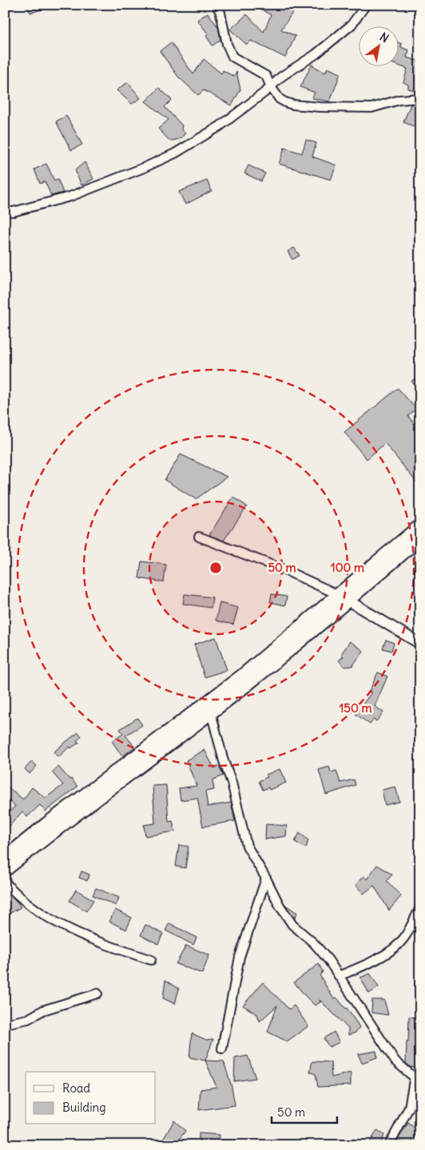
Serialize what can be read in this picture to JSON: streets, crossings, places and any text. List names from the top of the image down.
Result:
{
  "legend": ["Road", "Building"],
  "scale_bar": "50 m",
  "north": "top right",
  "rings": ["50 m", "100 m", "150 m"]
}
